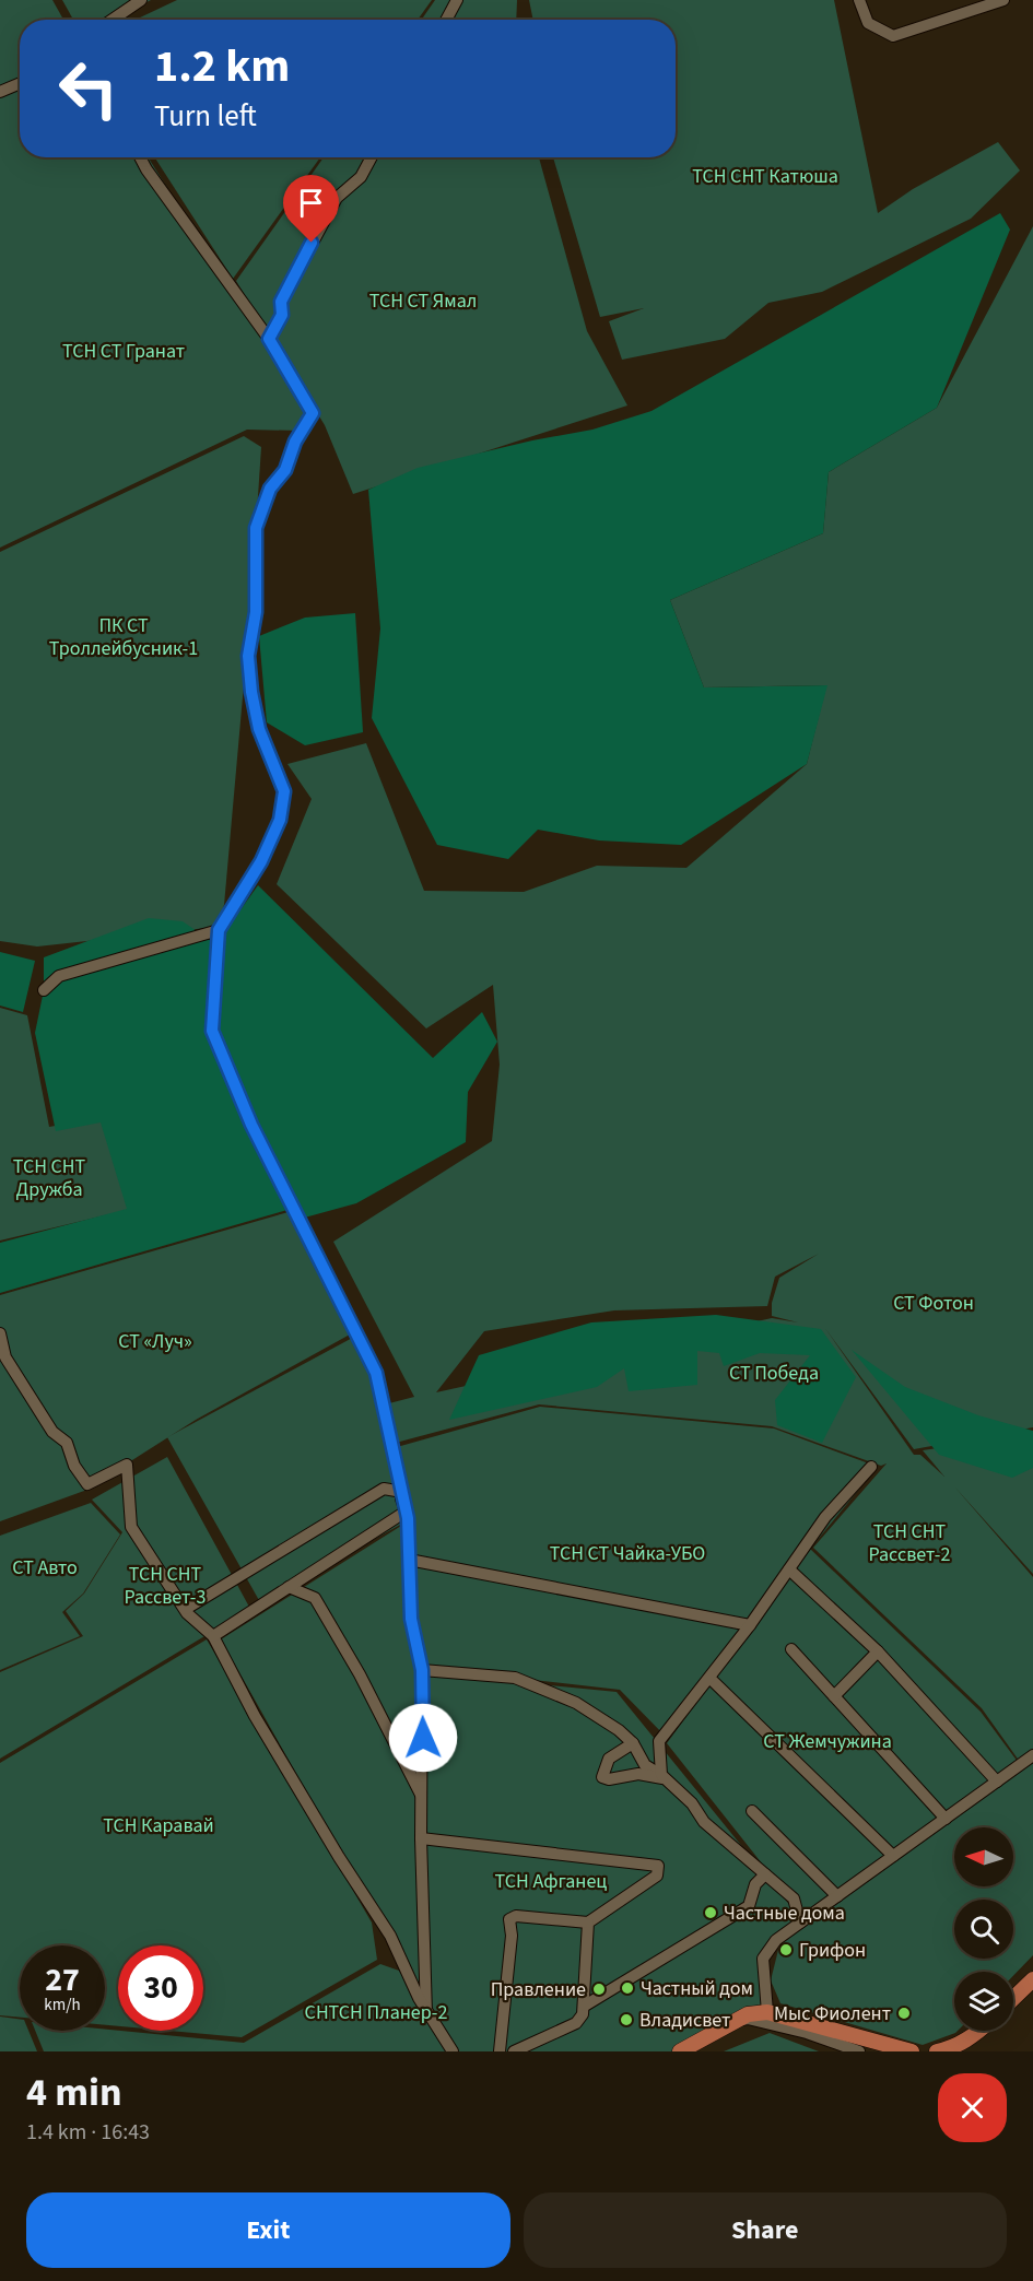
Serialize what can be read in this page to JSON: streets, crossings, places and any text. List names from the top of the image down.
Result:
{
  "parks": [
    "ТСН СНТ Катюша",
    "ТСН СТ Ямал",
    "ТСН СТ Гранат",
    "ПК СТ Троллейбусник-1",
    "ТСН СНТ Дружба",
    "СТ Фотон",
    "СТ «Луч»",
    "СТ Победа",
    "ТСН СНТ Рассвет-2",
    "ТСН СТ Чайка-УБО",
    "СТ Авто",
    "ТСН СНТ Рассвет-3",
    "СТ Жемчужина",
    "ТСН Каравай",
    "ТСН Афганец",
    "СНТСН Планер-2"
  ],
  "places": [
    "Частные дома",
    "Грифон",
    "Частный дом",
    "Правление",
    "Мыс Фиолент",
    "Владисвет"
  ],
  "north": "left",
  "page": {
    "turn": ["1.2 km", "Turn left"],
    "speed": "27 km/h",
    "limit": "30",
    "heading": ["4 min", "1.4 km · 16:43"],
    "buttons": ["Exit", "Share"]
  }
}
